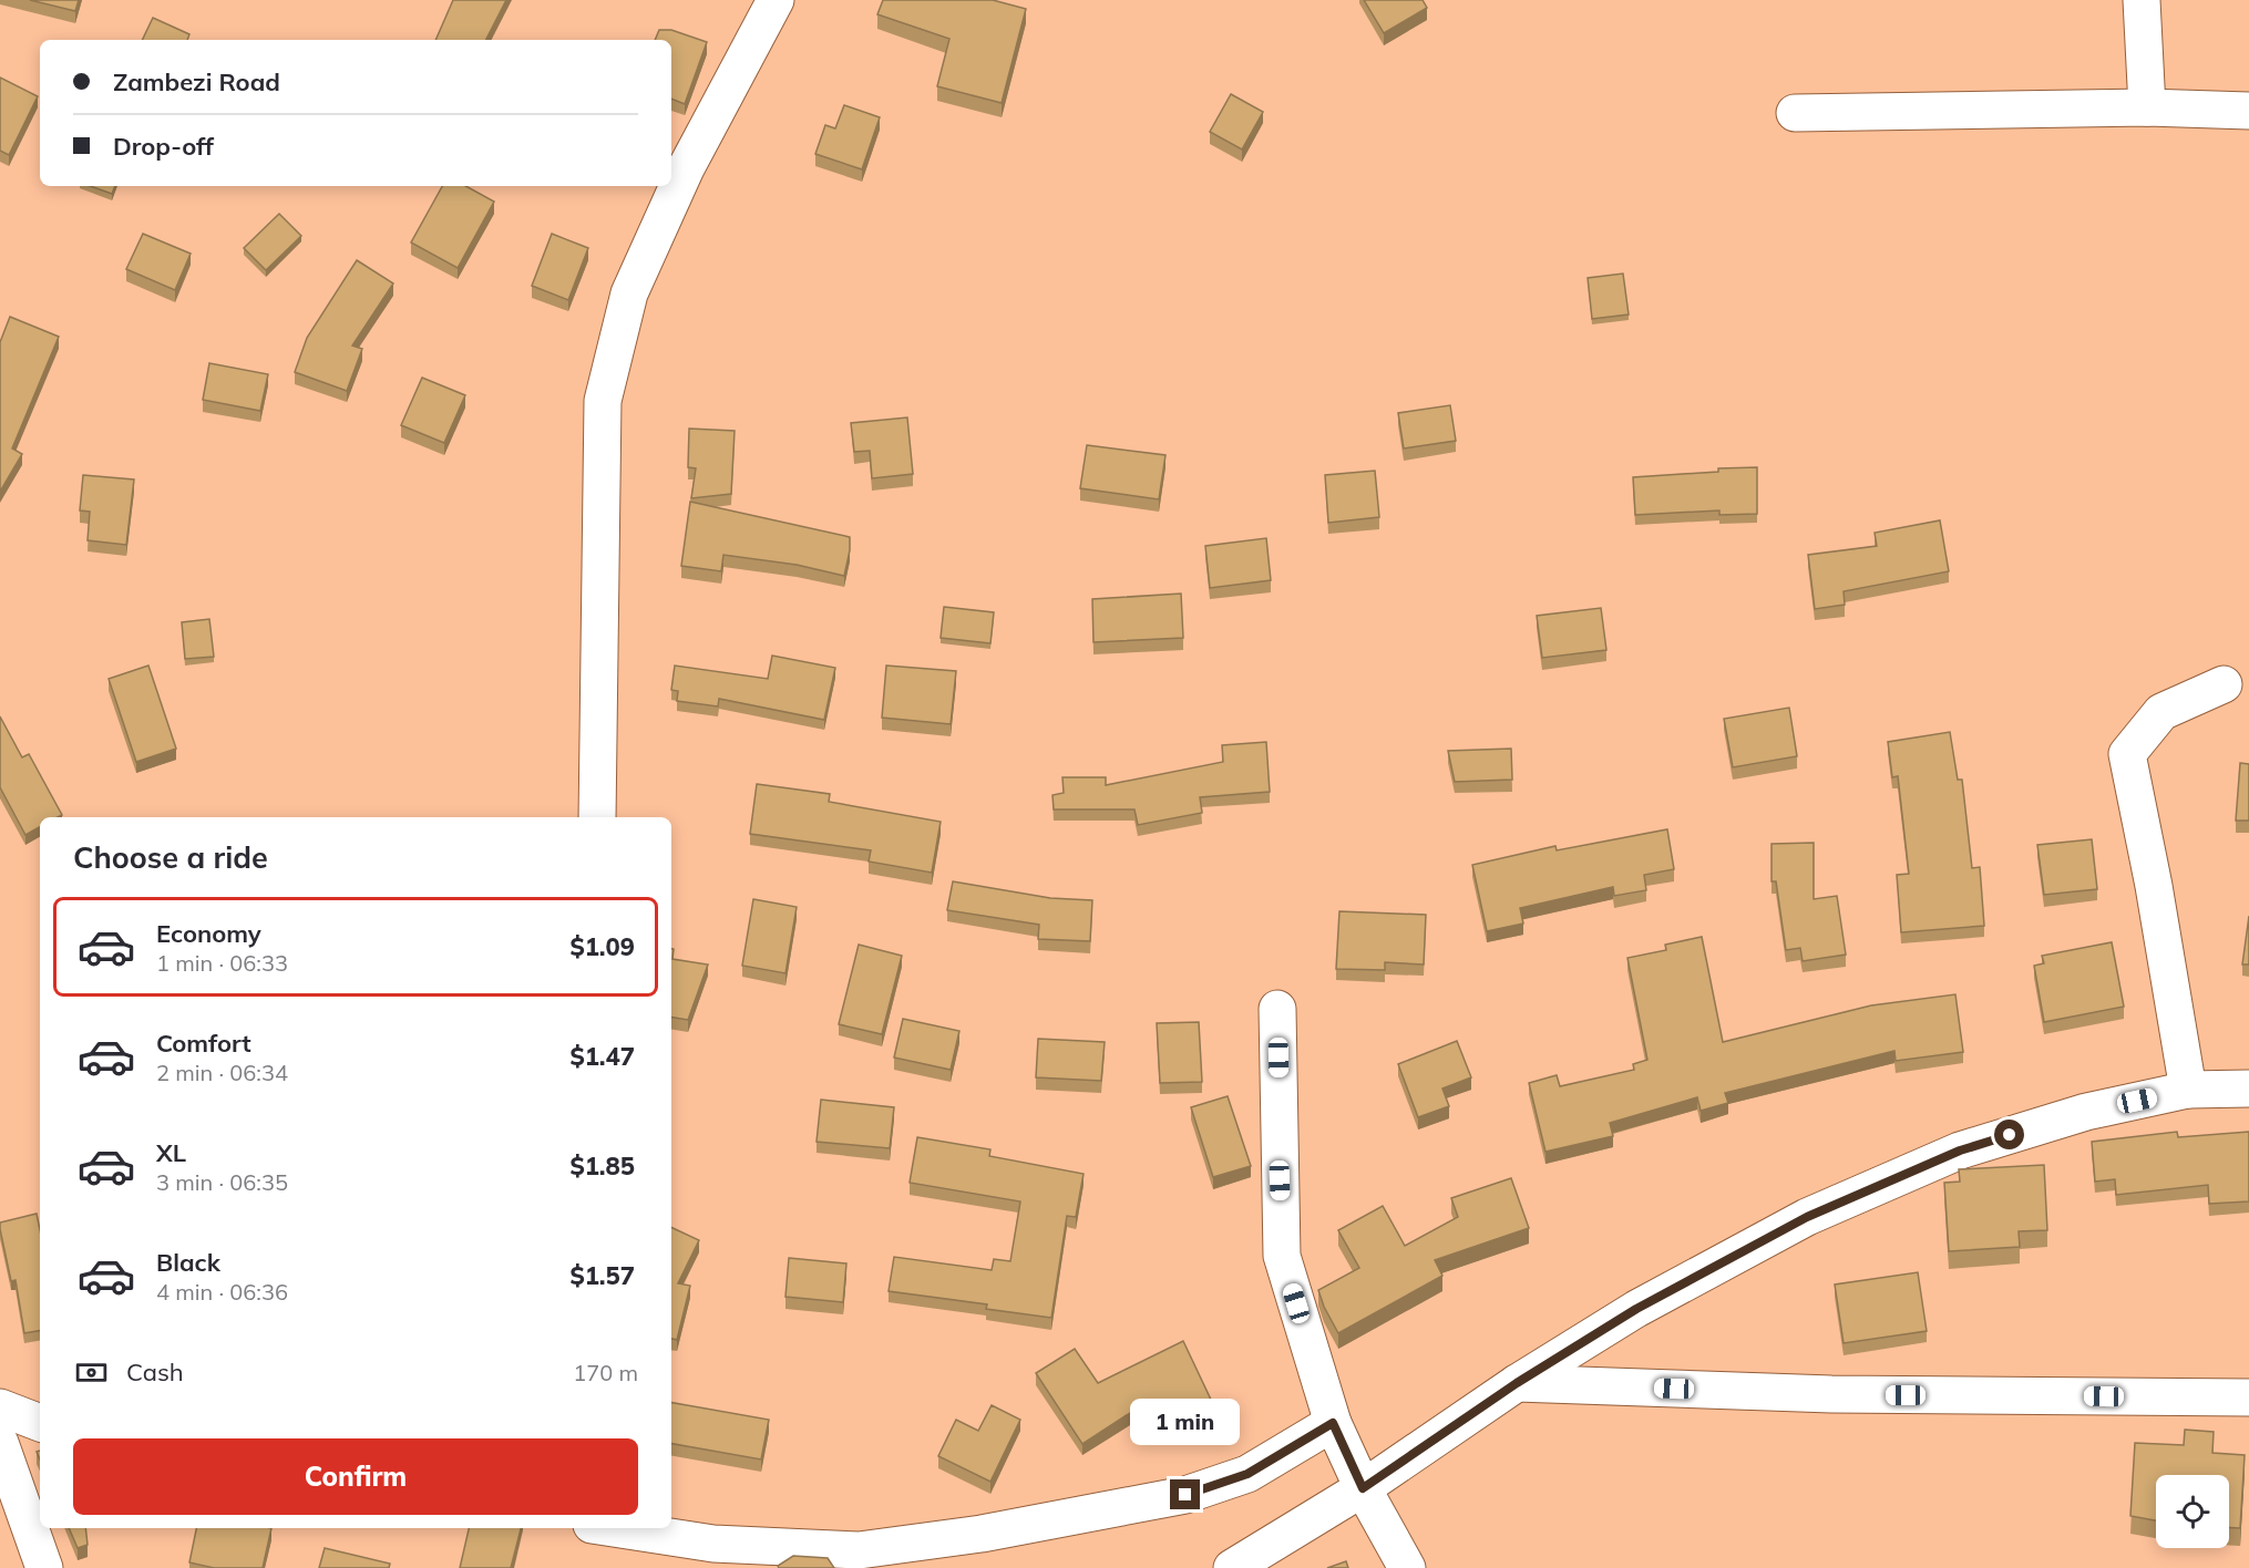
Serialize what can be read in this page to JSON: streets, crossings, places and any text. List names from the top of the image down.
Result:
{
  "page": {
    "banner": ["Zambezi Road", "Drop-off"],
    "heading": "Choose a ride",
    "list": [
      {
        "name": "Economy",
        "note": "1 min · 06:33",
        "value": "$1.09"
      },
      {
        "name": "Comfort",
        "note": "2 min · 06:34",
        "value": "$1.47"
      },
      {
        "name": "XL",
        "note": "3 min · 06:35",
        "value": "$1.85"
      },
      {
        "name": "Black",
        "note": "4 min · 06:36",
        "value": "$1.57"
      }
    ],
    "pay": ["Cash", "170 m"],
    "bubble": "1 min",
    "buttons": "Confirm"
  }
}
